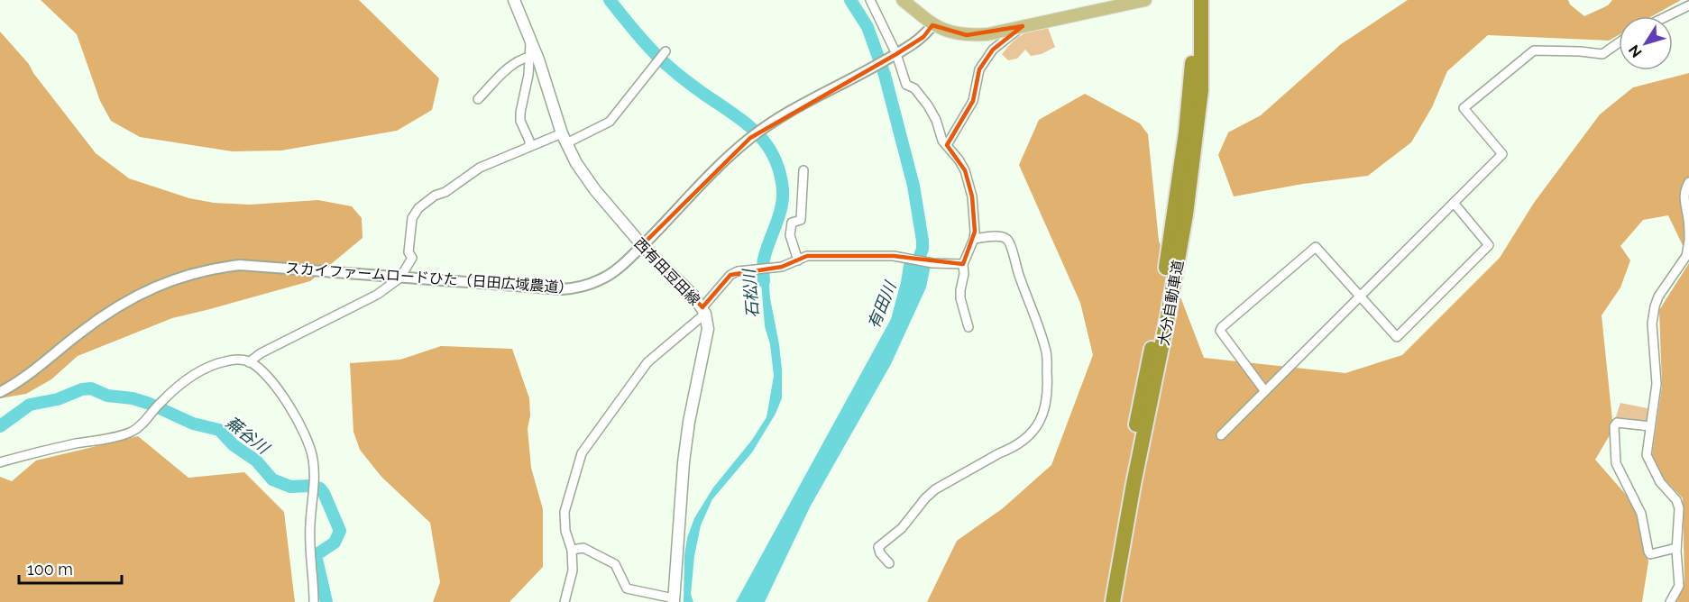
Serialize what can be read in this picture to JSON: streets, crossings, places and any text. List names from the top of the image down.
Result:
{
  "streets": {
    "highway": ["大分自動車道"],
    "main road": ["西有田豆田線"],
    "street": ["スカイファームロードひた（日田広域農道）"]
  },
  "crossings": [
    ["西有田豆田線", "スカイファームロードひた（日田広域農道）"]
  ],
  "water": ["石松川", "有田川", "蕪谷川"],
  "scale_bar": "100 m",
  "north": "bottom left"
}
